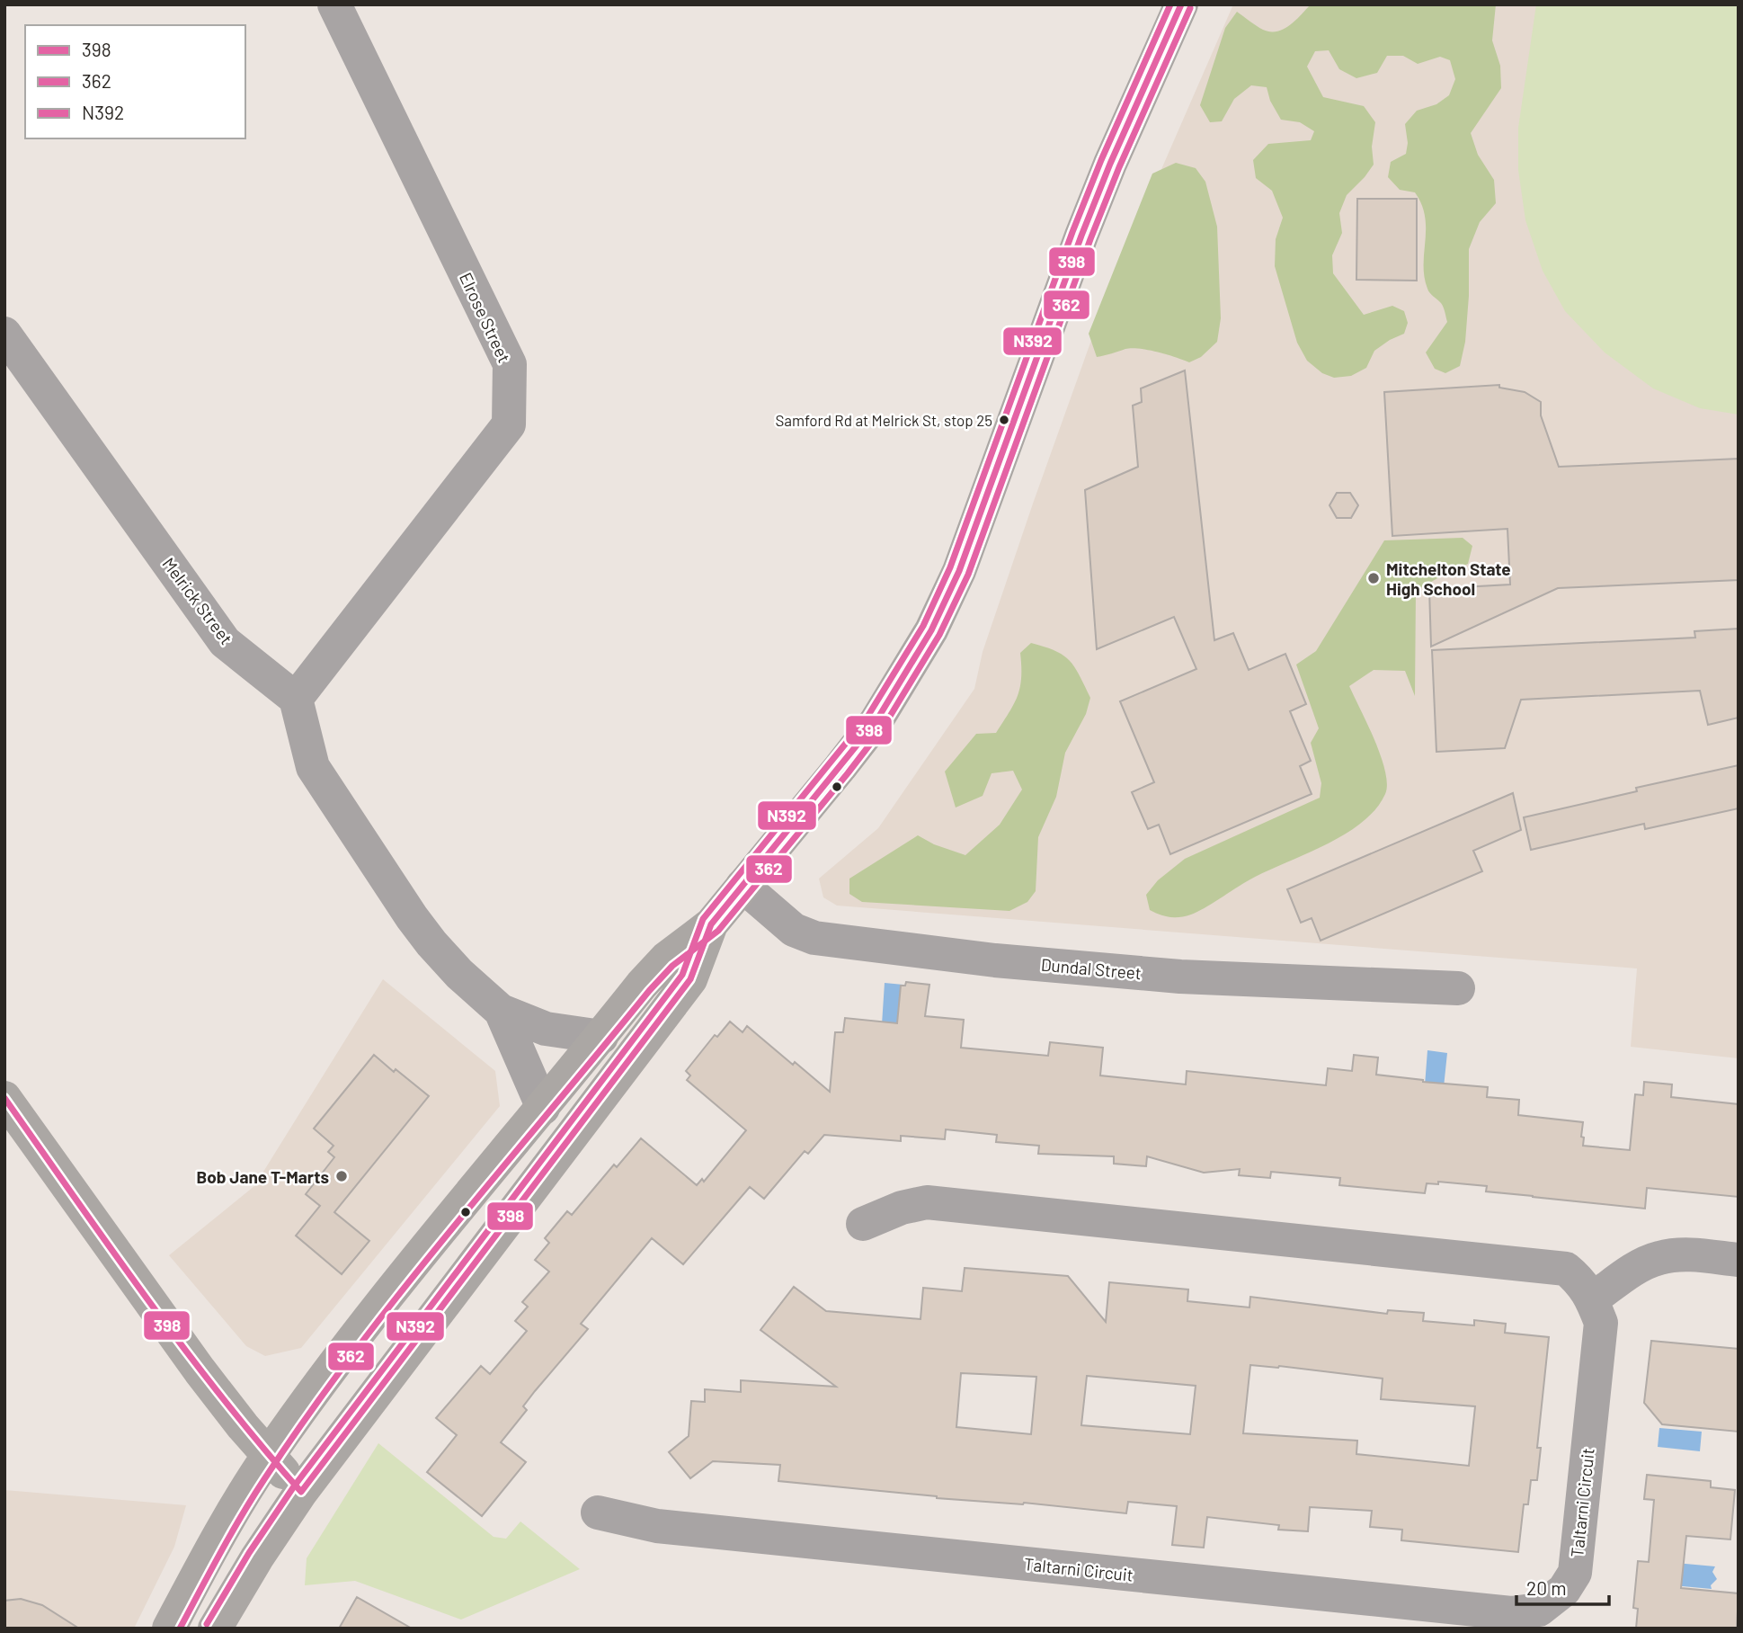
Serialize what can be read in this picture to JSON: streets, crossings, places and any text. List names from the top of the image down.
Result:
{
  "streets": {
    "street": [
      "Elrose Street",
      "Melrick Street",
      "Dundal Street",
      "Taltarni Circuit"
    ]
  },
  "crossings": [
    ["Elrose Street", "Melrick Street"]
  ],
  "places": ["Samford Rd at Melrick St, stop 25", "Mitchelton State High School", "Bob Jane T-Marts"],
  "lines": ["transit line 398", "transit line N392", "transit line 362"],
  "legend": ["398", "362", "N392"],
  "scale_bar": "20 m"
}
